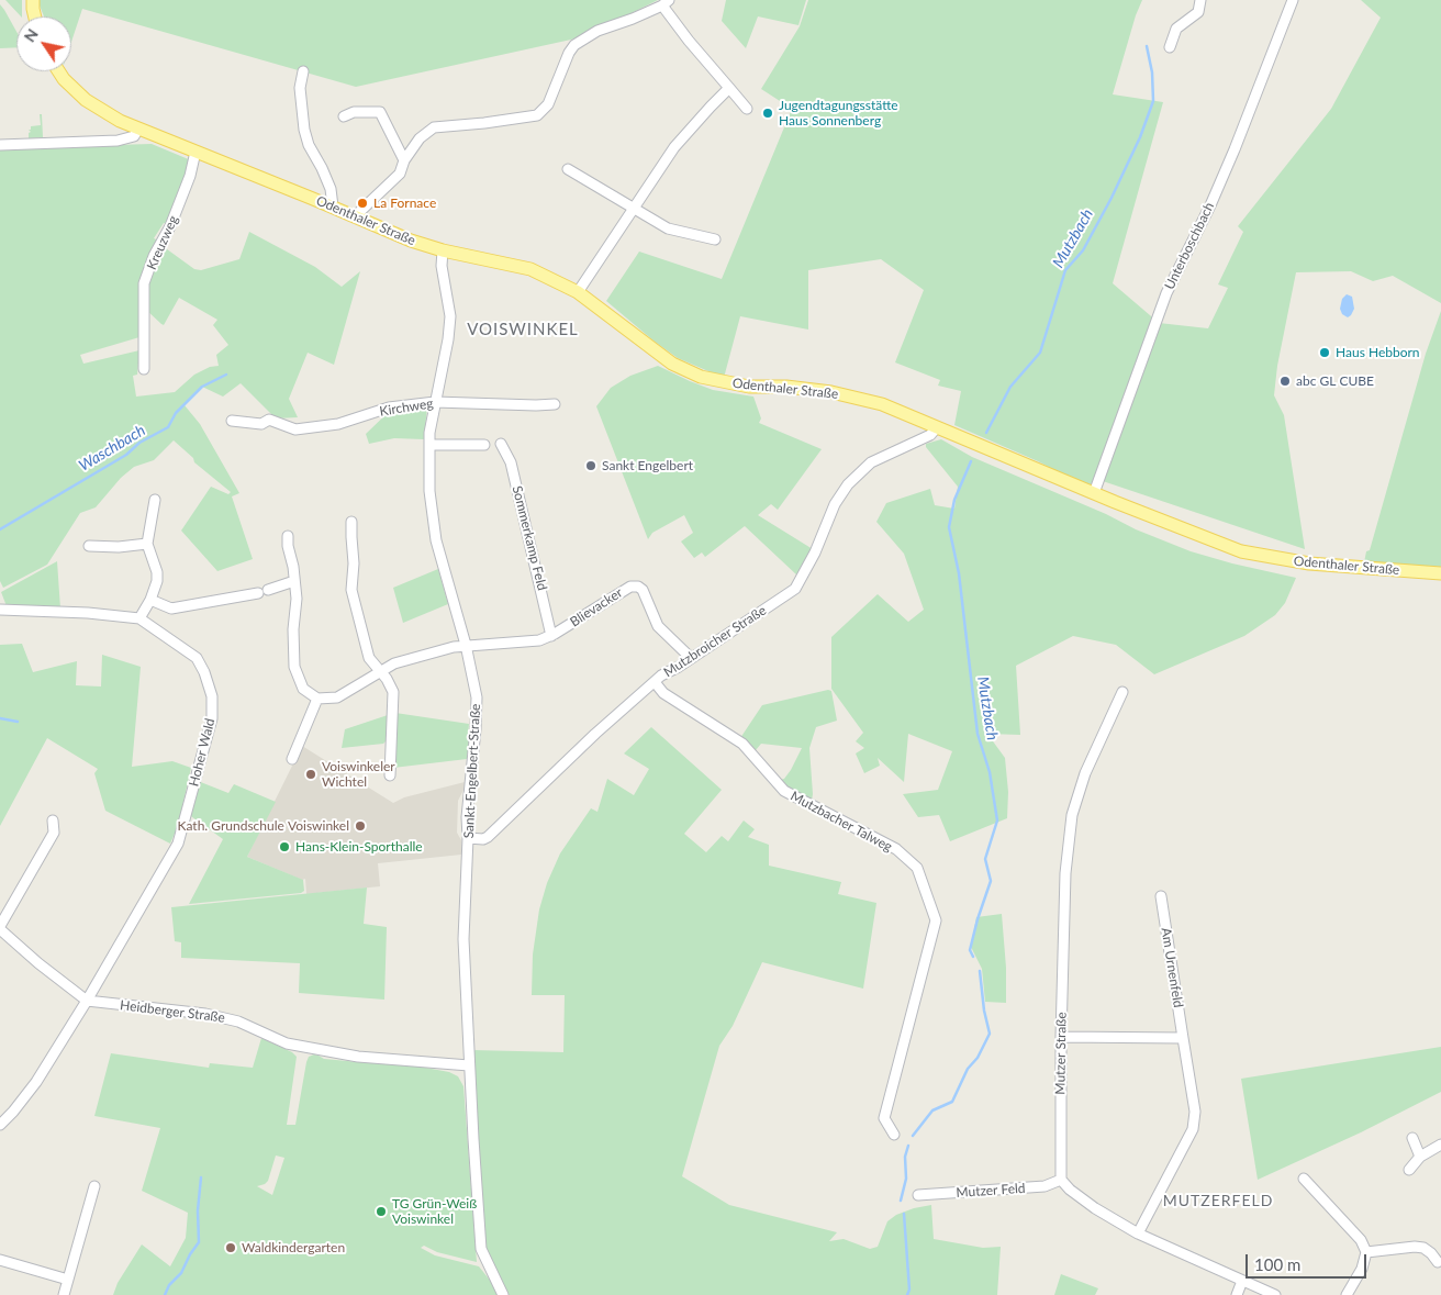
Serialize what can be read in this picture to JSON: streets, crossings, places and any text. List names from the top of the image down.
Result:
{
  "streets": {
    "main road": ["Odenthaler Straße"],
    "street": [
      "Kreuzweg",
      "Unterboschbach",
      "Kirchweg",
      "Sommerkamp Feld",
      "Blievacker",
      "Mutzbroicher Straße",
      "Hoher Wald",
      "Sankt-Engelbert-Straße",
      "Mutzbacher Talweg",
      "Am Urnenfeld",
      "Heidberger Straße",
      "Mutzer Straße",
      "Mutzer Feld"
    ]
  },
  "crossings": [
    ["Odenthaler Straße", "Kreuzweg"],
    ["Odenthaler Straße", "Unterboschbach"],
    ["Odenthaler Straße", "Mutzbroicher Straße"],
    ["Odenthaler Straße", "Sankt-Engelbert-Straße"],
    ["Kirchweg", "Sankt-Engelbert-Straße"],
    ["Sommerkamp Feld", "Blievacker"],
    ["Blievacker", "Mutzbroicher Straße"],
    ["Blievacker", "Sankt-Engelbert-Straße"],
    ["Mutzbroicher Straße", "Sankt-Engelbert-Straße"],
    ["Mutzbroicher Straße", "Mutzbacher Talweg"],
    ["Hoher Wald", "Heidberger Straße"],
    ["Sankt-Engelbert-Straße", "Heidberger Straße"],
    ["Mutzer Straße", "Mutzer Feld"]
  ],
  "districts": ["VOISWINKEL", "MUTZERFELD"],
  "water": ["Mutzbach", "Waschbach"],
  "places": [
    "Jugendtagungsstätte Haus Sonnenberg",
    "La Fornace",
    "Haus Hebborn",
    "abc GL CUBE",
    "Sankt Engelbert",
    "Voiswinkeler Wichtel",
    "Kath. Grundschule Voiswinkel",
    "Hans-Klein-Sporthalle",
    "TG Grün-Weiß Voiswinkel",
    "Waldkindergarten"
  ],
  "scale_bar": "100 m",
  "north": "top left"
}
